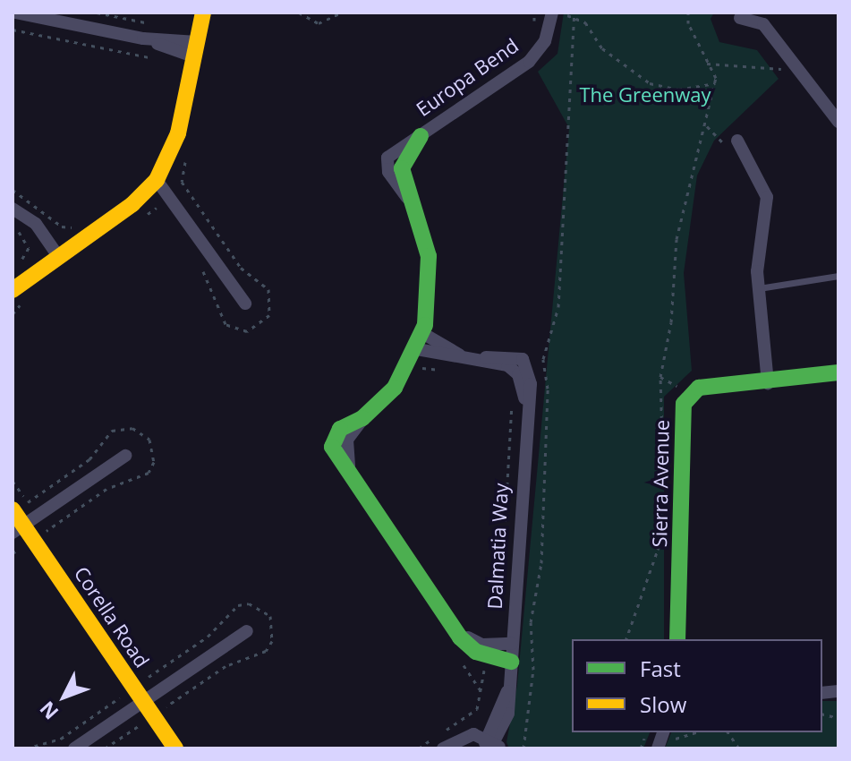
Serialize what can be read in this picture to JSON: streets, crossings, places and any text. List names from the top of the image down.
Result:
{
  "streets": {
    "street": [
      "Europa Bend",
      "Sierra Avenue",
      "Dalmatia Way",
      "Corella Road"
    ]
  },
  "crossings": [
    ["Europa Bend", "Dalmatia Way"]
  ],
  "parks": ["The Greenway"],
  "legend": ["Fast", "Slow"],
  "north": "bottom left"
}
